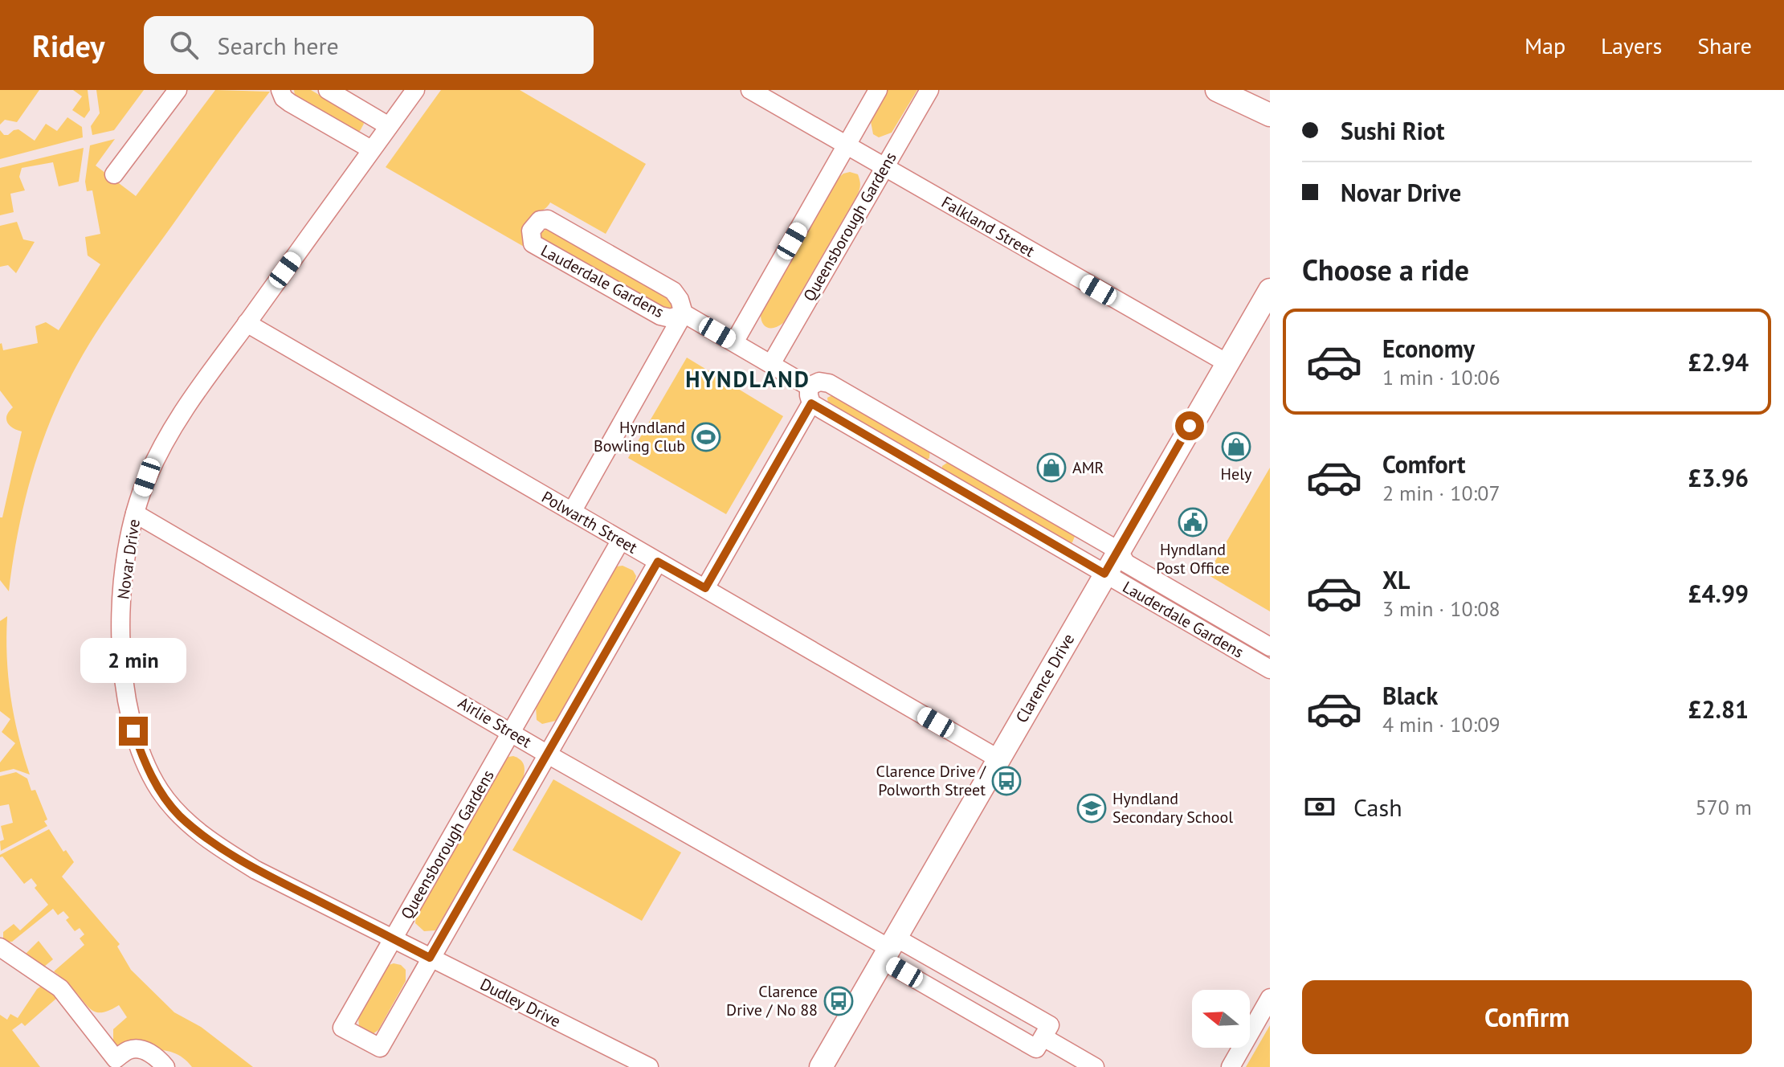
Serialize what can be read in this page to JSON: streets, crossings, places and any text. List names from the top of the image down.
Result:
{
  "streets": {
    "street": [
      "Queensborough Gardens",
      "Falkland Street",
      "Lauderdale Gardens",
      "Polwarth Street",
      "Novar Drive",
      "Clarence Drive",
      "Airlie Street",
      "Dudley Drive"
    ]
  },
  "crossings": [
    ["Queensborough Gardens", "Falkland Street"],
    ["Queensborough Gardens", "Lauderdale Gardens"],
    ["Queensborough Gardens", "Polwarth Street"],
    ["Queensborough Gardens", "Novar Drive"],
    ["Queensborough Gardens", "Airlie Street"],
    ["Queensborough Gardens", "Dudley Drive"],
    ["Falkland Street", "Clarence Drive"],
    ["Lauderdale Gardens", "Clarence Drive"],
    ["Polwarth Street", "Novar Drive"],
    ["Polwarth Street", "Clarence Drive"],
    ["Novar Drive", "Airlie Street"],
    ["Novar Drive", "Dudley Drive"],
    ["Clarence Drive", "Airlie Street"]
  ],
  "districts": ["HYNDLAND"],
  "places": {
    "sports": ["Hyndland Bowling Club"],
    "shop": ["Hely", "AMR"],
    "public building": ["Hyndland Post Office"],
    "bus stop": ["Clarence Drive / Polworth Street", "Clarence Drive / No 88"],
    "school or university": ["Hyndland Secondary School"]
  },
  "north": "left",
  "page": {
    "header": "Ridey",
    "search": "Search here",
    "nav": ["Map", "Layers", "Share"],
    "banner": ["Sushi Riot", "Novar Drive"],
    "heading": "Choose a ride",
    "list": [
      {
        "name": "Economy",
        "note": "1 min · 10:06",
        "value": "£2.94"
      },
      {
        "name": "Comfort",
        "note": "2 min · 10:07",
        "value": "£3.96"
      },
      {
        "name": "XL",
        "note": "3 min · 10:08",
        "value": "£4.99"
      },
      {
        "name": "Black",
        "note": "4 min · 10:09",
        "value": "£2.81"
      }
    ],
    "bubble": "2 min",
    "pay": ["Cash", "570 m"],
    "buttons": "Confirm"
  }
}
